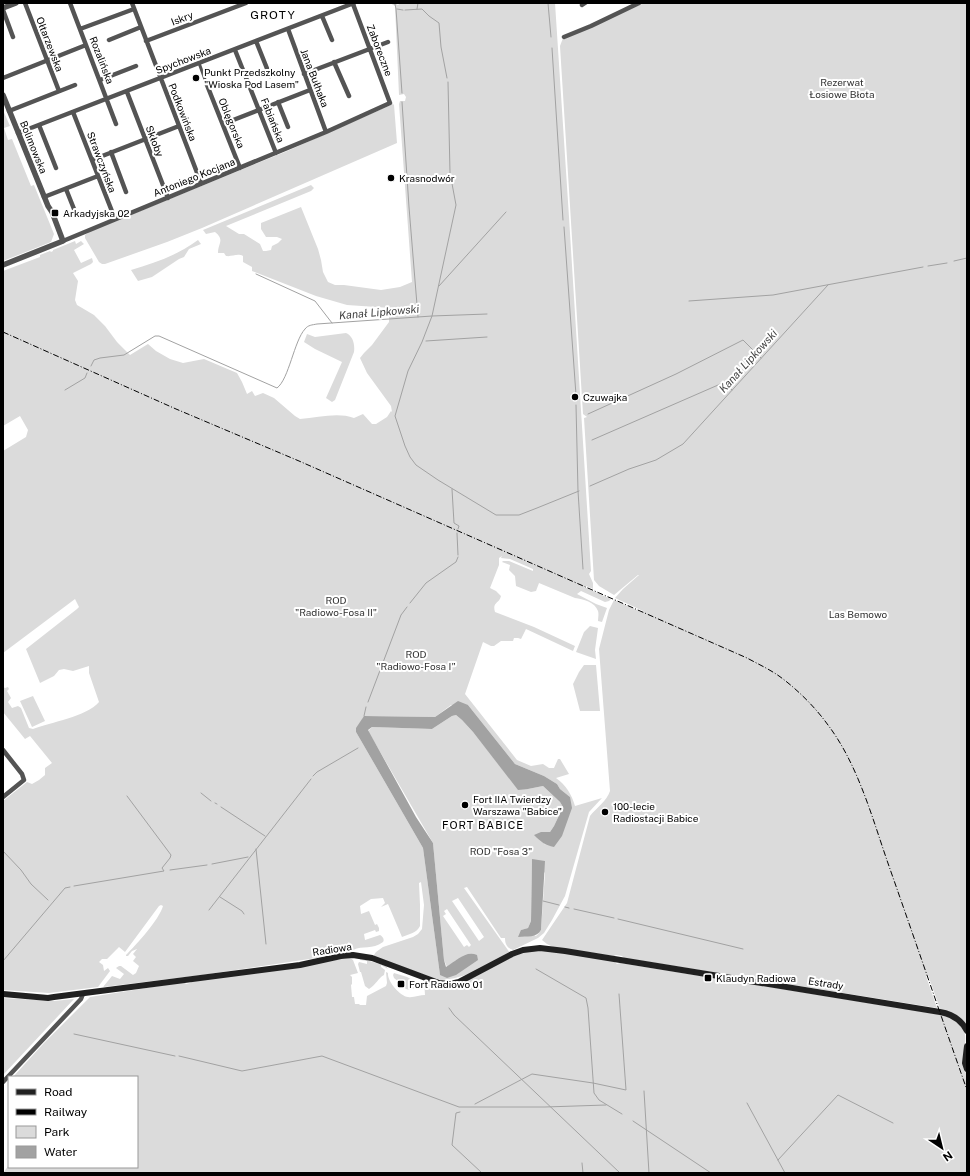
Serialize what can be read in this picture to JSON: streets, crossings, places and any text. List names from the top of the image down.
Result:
{
  "streets": {
    "main road": ["Radiowa", "Estrady"],
    "street": [
      "Iskry",
      "Ołtarzewska",
      "Zaboreczne",
      "Rozalińska",
      "Spychowska",
      "Jana Bułhaka",
      "Podkowińska",
      "Fabiańska",
      "Oblęgorska",
      "Skłoby",
      "Bolimowska",
      "Strawczyńska",
      "Antoniego Kocjana"
    ]
  },
  "crossings": [
    ["Iskry", "Podkowińska"],
    ["Zaboreczne", "Spychowska"],
    ["Zaboreczne", "Antoniego Kocjana"],
    ["Rozalińska", "Spychowska"],
    ["Spychowska", "Jana Bułhaka"],
    ["Spychowska", "Podkowińska"],
    ["Spychowska", "Fabiańska"],
    ["Spychowska", "Skłoby"],
    ["Spychowska", "Bolimowska"],
    ["Spychowska", "Strawczyńska"],
    ["Jana Bułhaka", "Antoniego Kocjana"],
    ["Podkowińska", "Antoniego Kocjana"],
    ["Fabiańska", "Antoniego Kocjana"],
    ["Oblęgorska", "Antoniego Kocjana"],
    ["Skłoby", "Antoniego Kocjana"],
    ["Bolimowska", "Antoniego Kocjana"],
    ["Strawczyńska", "Antoniego Kocjana"],
    ["Radiowa", "Estrady"]
  ],
  "districts": ["GROTY", "FORT BABICE"],
  "water": ["Kanał Lipkowski"],
  "parks": [
    "Rezerwat Łosiowe Błota",
    "ROD \"Radiowo-Fosa II\"",
    "Las Bemowo",
    "ROD \"Radiowo-Fosa I\"",
    "ROD \"Fosa 3\""
  ],
  "places": {
    "other": [
      "Punkt Przedszkolny \"Wioska Pod Lasem\"",
      "Krasnodwór",
      "Czuwajka",
      "Fort IIA Twierdzy Warszawa \"Babice\"",
      "100-lecie Radiostacji Babice"
    ],
    "transit": ["Arkadyjska 02", "Klaudyn Radiowa", "Fort Radiowo 01"]
  },
  "legend": [
    "Road",
    "Railway",
    "Park",
    "Water"
  ],
  "north": "bottom right"
}
